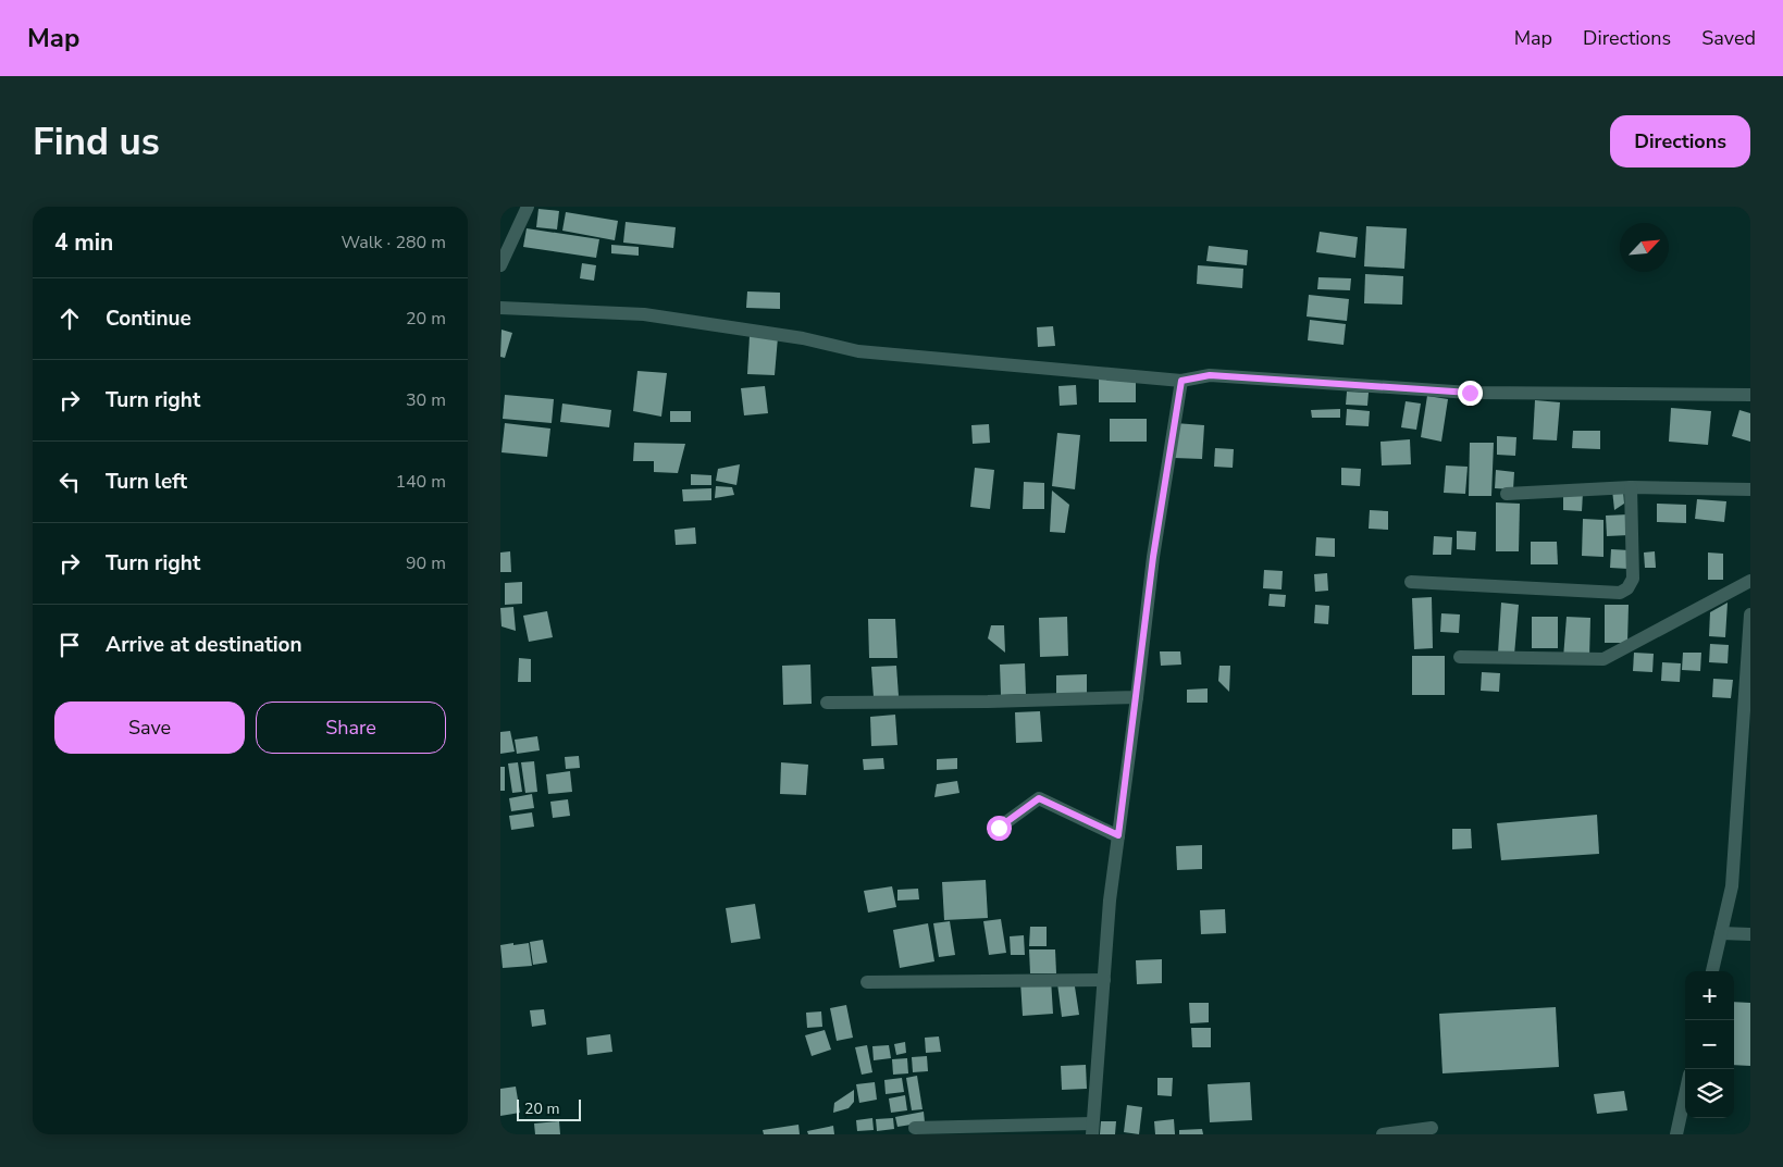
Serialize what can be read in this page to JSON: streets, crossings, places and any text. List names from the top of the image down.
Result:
{
  "scale_bar": "20 m",
  "north": "top right",
  "page": {
    "header": "Map",
    "nav": ["Map", "Directions", "Saved"],
    "buttons": [
      "Directions",
      ["Save", "Share"]
    ],
    "title": "Find us",
    "heading": ["4 min", "Walk · 280 m"],
    "list": [
      ["Continue", "20 m"],
      ["Turn right", "30 m"],
      ["Turn left", "140 m"],
      ["Turn right", "90 m"],
      "Arrive at destination"
    ],
    "map_buttons": ["+", "−"],
    "scale": "20 m"
  }
}
